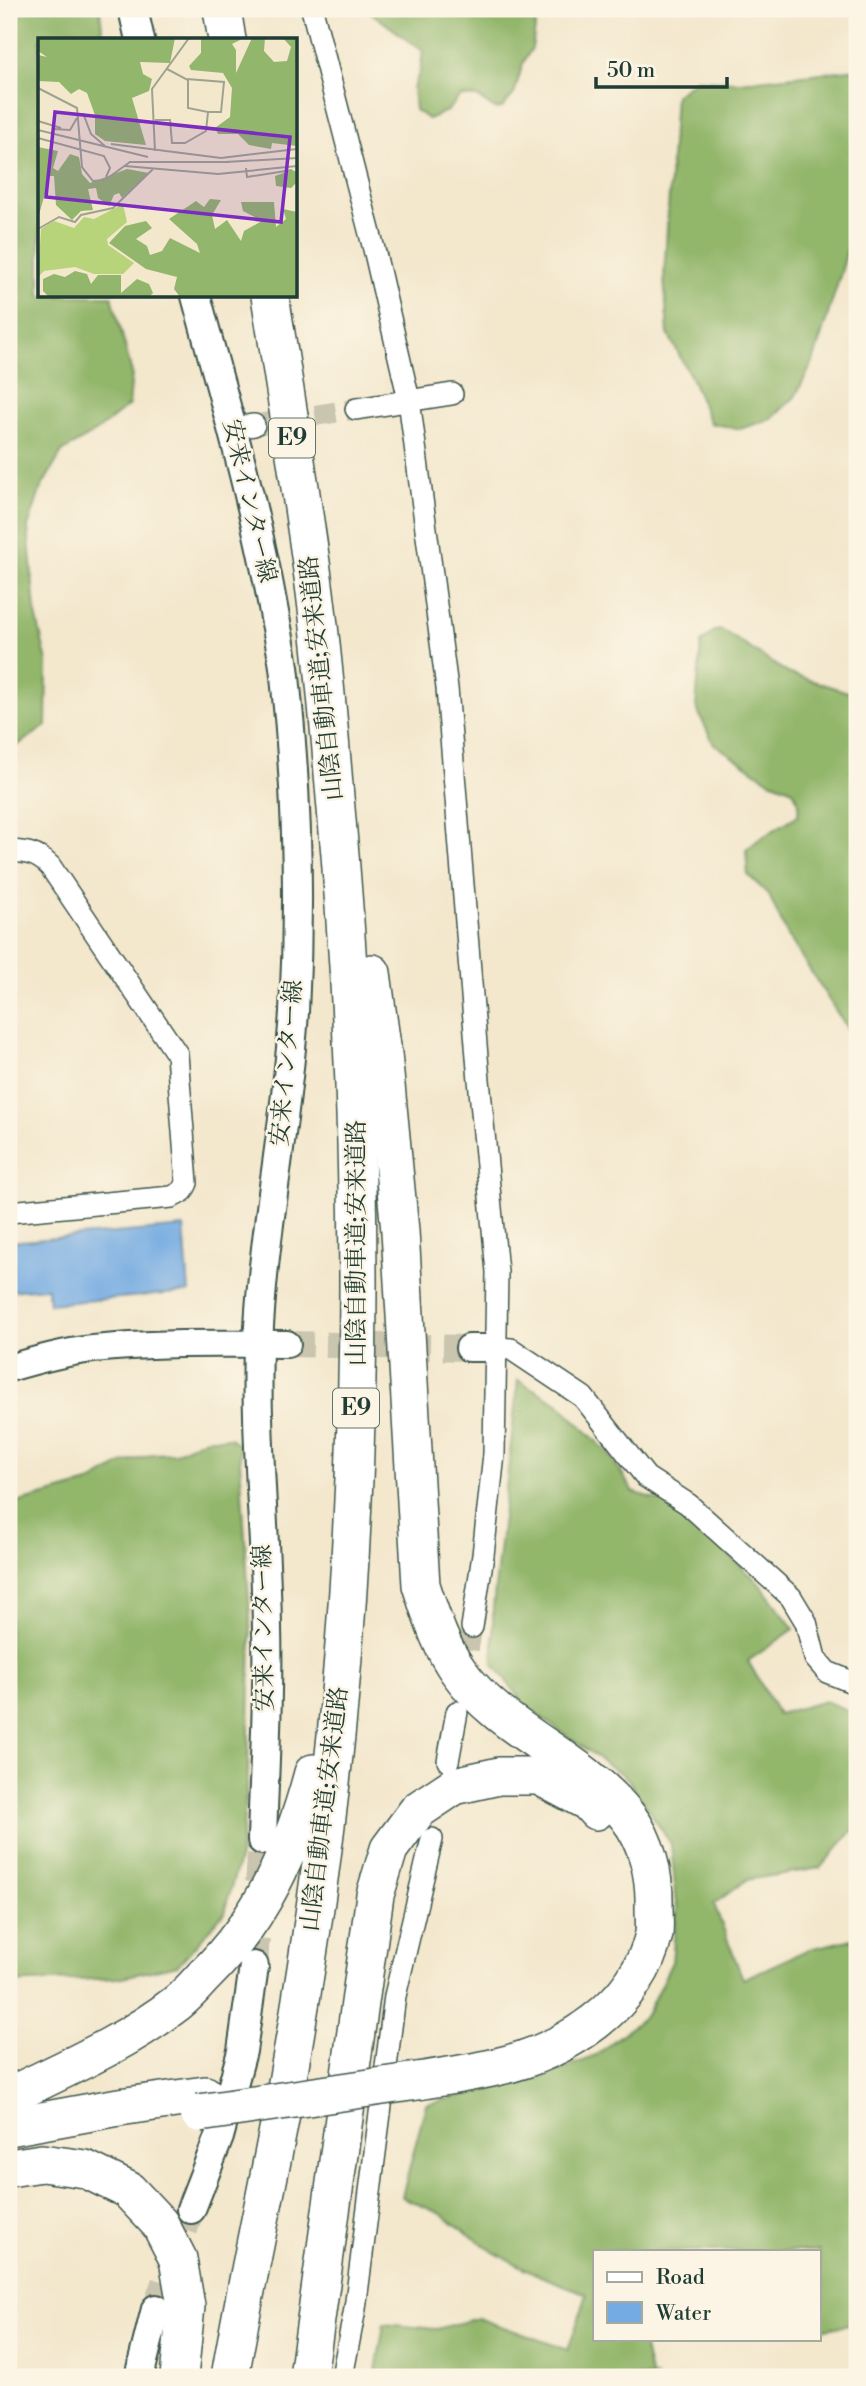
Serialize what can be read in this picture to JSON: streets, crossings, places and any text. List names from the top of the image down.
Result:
{
  "streets": {
    "highway": ["E9", "山陰自動車道;安来道路"],
    "main road": ["安来インター線"]
  },
  "crossings": [
    ["E9", "山陰自動車道;安来道路"]
  ],
  "legend": ["Road", "Water"],
  "scale_bar": "50 m"
}
